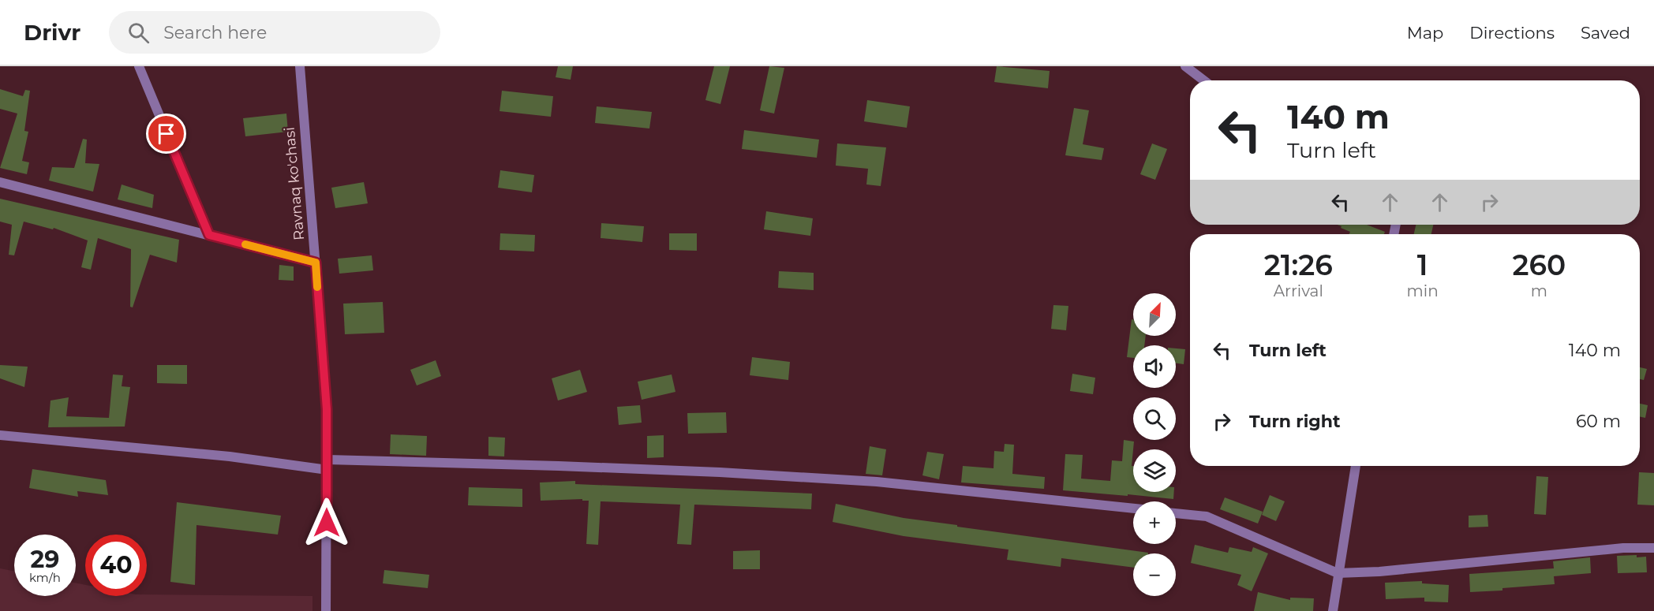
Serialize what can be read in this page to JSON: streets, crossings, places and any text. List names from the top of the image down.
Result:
{
  "streets": {
    "street": ["Ravnaq ko'chasi"]
  },
  "north": "top right",
  "page": {
    "header": "Drivr",
    "search": "Search here",
    "nav": ["Map", "Directions", "Saved"],
    "turn": ["140 m", "Turn left"],
    "eta": [
      "21:26",
      "Arrival",
      "1",
      "min",
      "260",
      "m"
    ],
    "map_buttons": ["+", "−"],
    "list": [
      {
        "name": "Turn left",
        "value": "140 m"
      },
      {
        "name": "Turn right",
        "value": "60 m"
      }
    ],
    "speed": "29 km/h",
    "limit": "40"
  }
}
